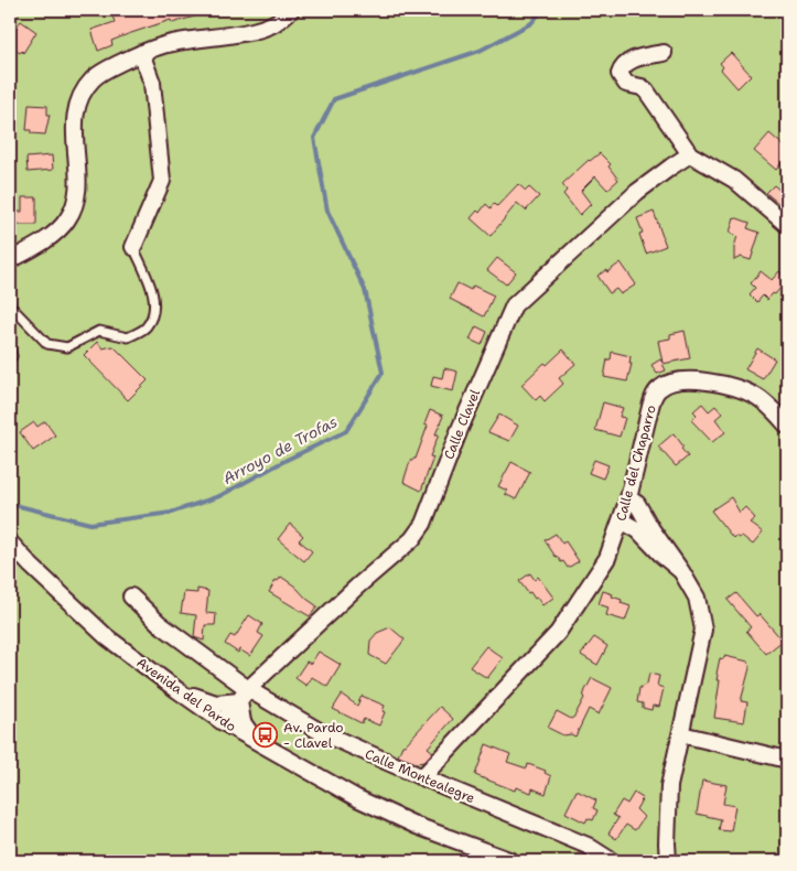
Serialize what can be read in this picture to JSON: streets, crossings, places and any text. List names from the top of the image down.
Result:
{
  "streets": {
    "street": [
      "Calle Clavel",
      "Calle del Chaparro",
      "Avenida del Pardo",
      "Calle Montealegre"
    ]
  },
  "crossings": [
    ["Calle Clavel", "Avenida del Pardo"],
    ["Calle Clavel", "Calle Montealegre"],
    ["Calle del Chaparro", "Calle Montealegre"]
  ],
  "water": ["Arroyo de Trofas"],
  "places": {
    "bus stop": ["Av. Pardo - Clavel"]
  }
}
